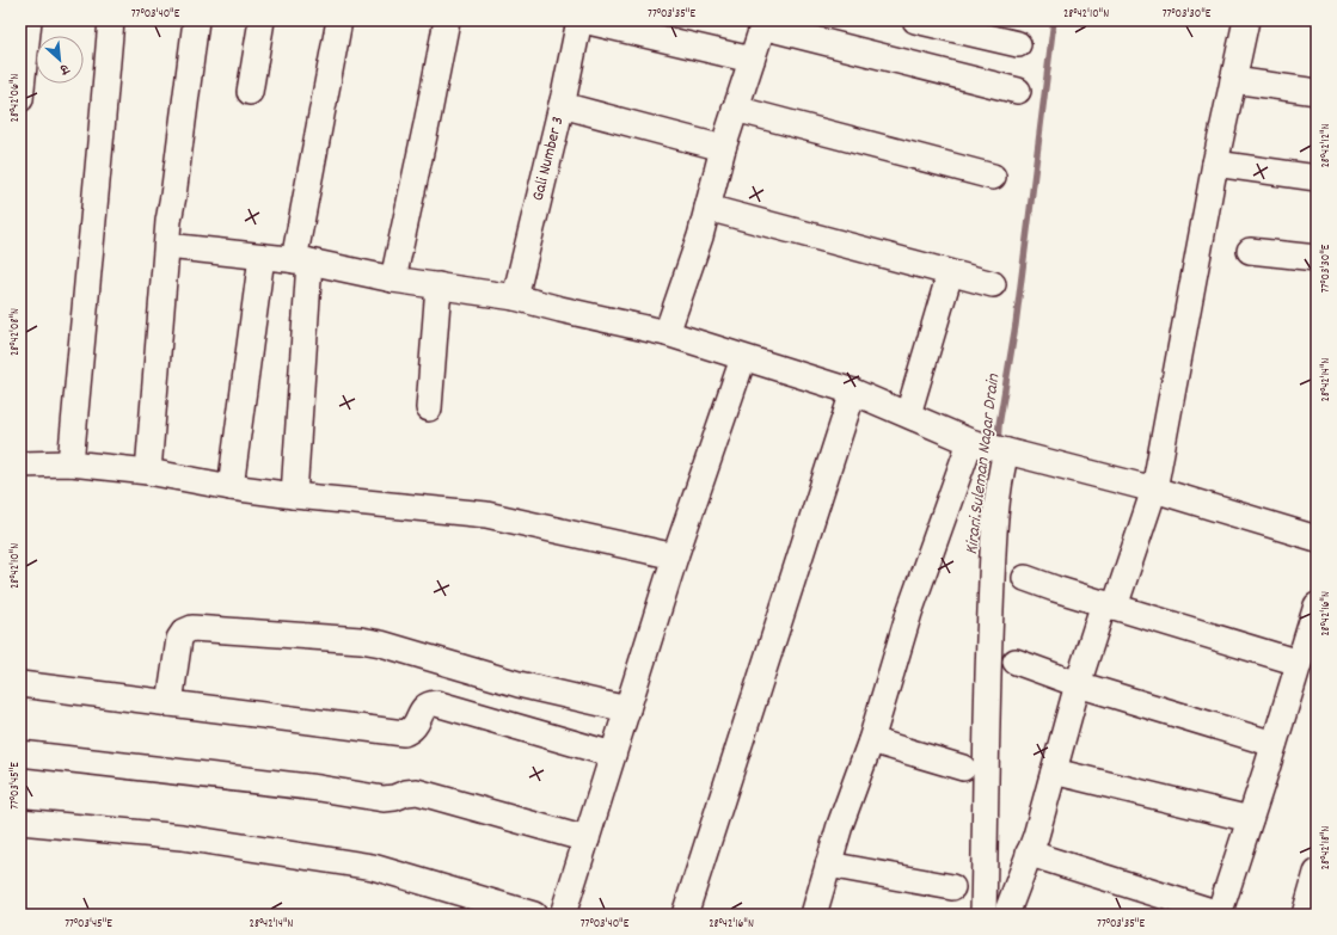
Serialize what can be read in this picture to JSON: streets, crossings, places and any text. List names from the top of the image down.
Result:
{
  "streets": {
    "street": ["Gali Number 3"]
  },
  "water": ["Kirari Suleman Nagar Drain"],
  "north": "bottom right",
  "coordinates": [
    "77°03'40\"E",
    "77°03'35\"E",
    "28°42'10\"N",
    "77°03'30\"E",
    "28°42'06\"N",
    "28°42'12\"N",
    "28°42'08\"N",
    "28°42'14\"N",
    "28°42'16\"N",
    "77°03'45\"E",
    "28°42'18\"N"
  ]
}
